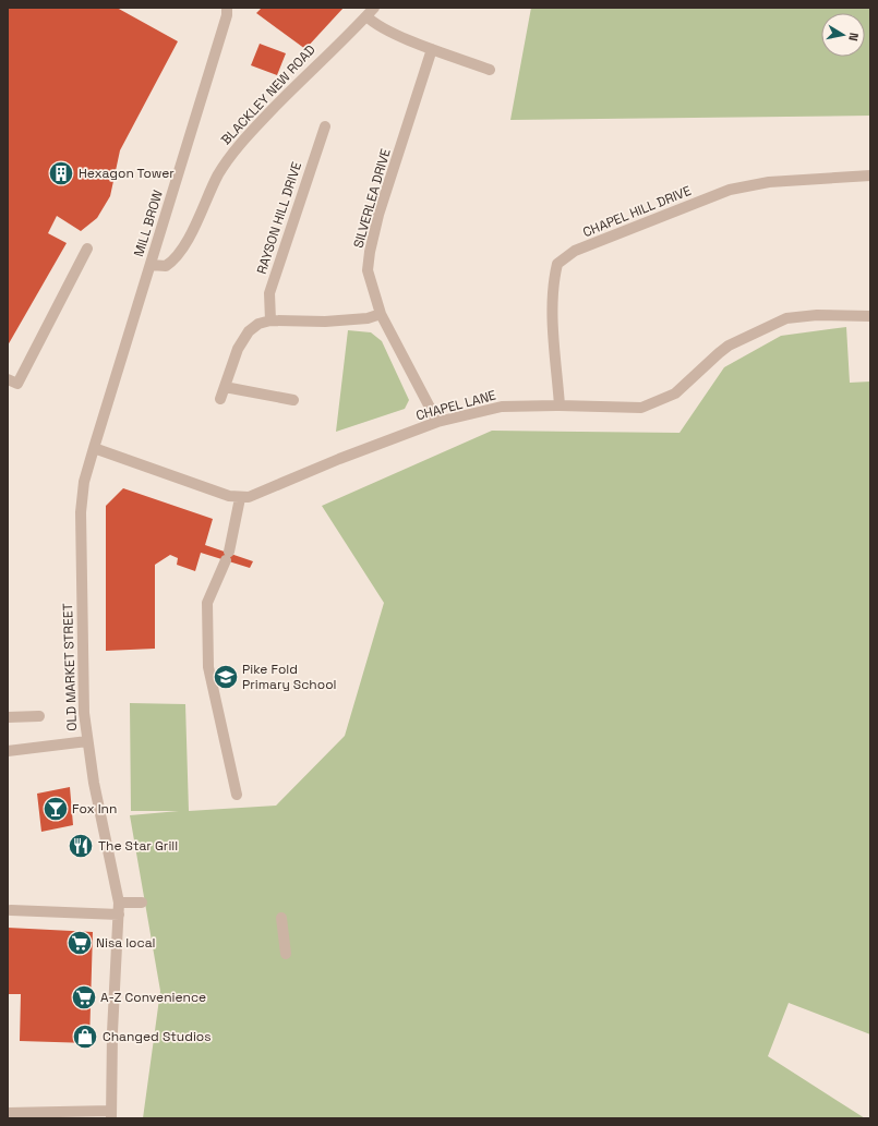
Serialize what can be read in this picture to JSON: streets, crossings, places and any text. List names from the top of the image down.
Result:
{
  "streets": {
    "street": [
      "BLACKLEY NEW ROAD",
      "SILVERLEA DRIVE",
      "CHAPEL HILL DRIVE",
      "RAYSON HILL DRIVE",
      "MILL BROW",
      "CHAPEL LANE",
      "OLD MARKET STREET"
    ]
  },
  "crossings": [
    ["BLACKLEY NEW ROAD", "MILL BROW"],
    ["SILVERLEA DRIVE", "CHAPEL LANE"],
    ["CHAPEL HILL DRIVE", "CHAPEL LANE"],
    ["MILL BROW", "OLD MARKET STREET"]
  ],
  "places": {
    "building": ["Hexagon Tower"],
    "school or university": ["Pike Fold Primary School"],
    "bar": ["Fox Inn"],
    "restaurant": ["The Star Grill"],
    "supermarket": ["Nisa local", "A-Z Convenience"],
    "shop": ["Changed Studios"]
  },
  "north": "right"
}
